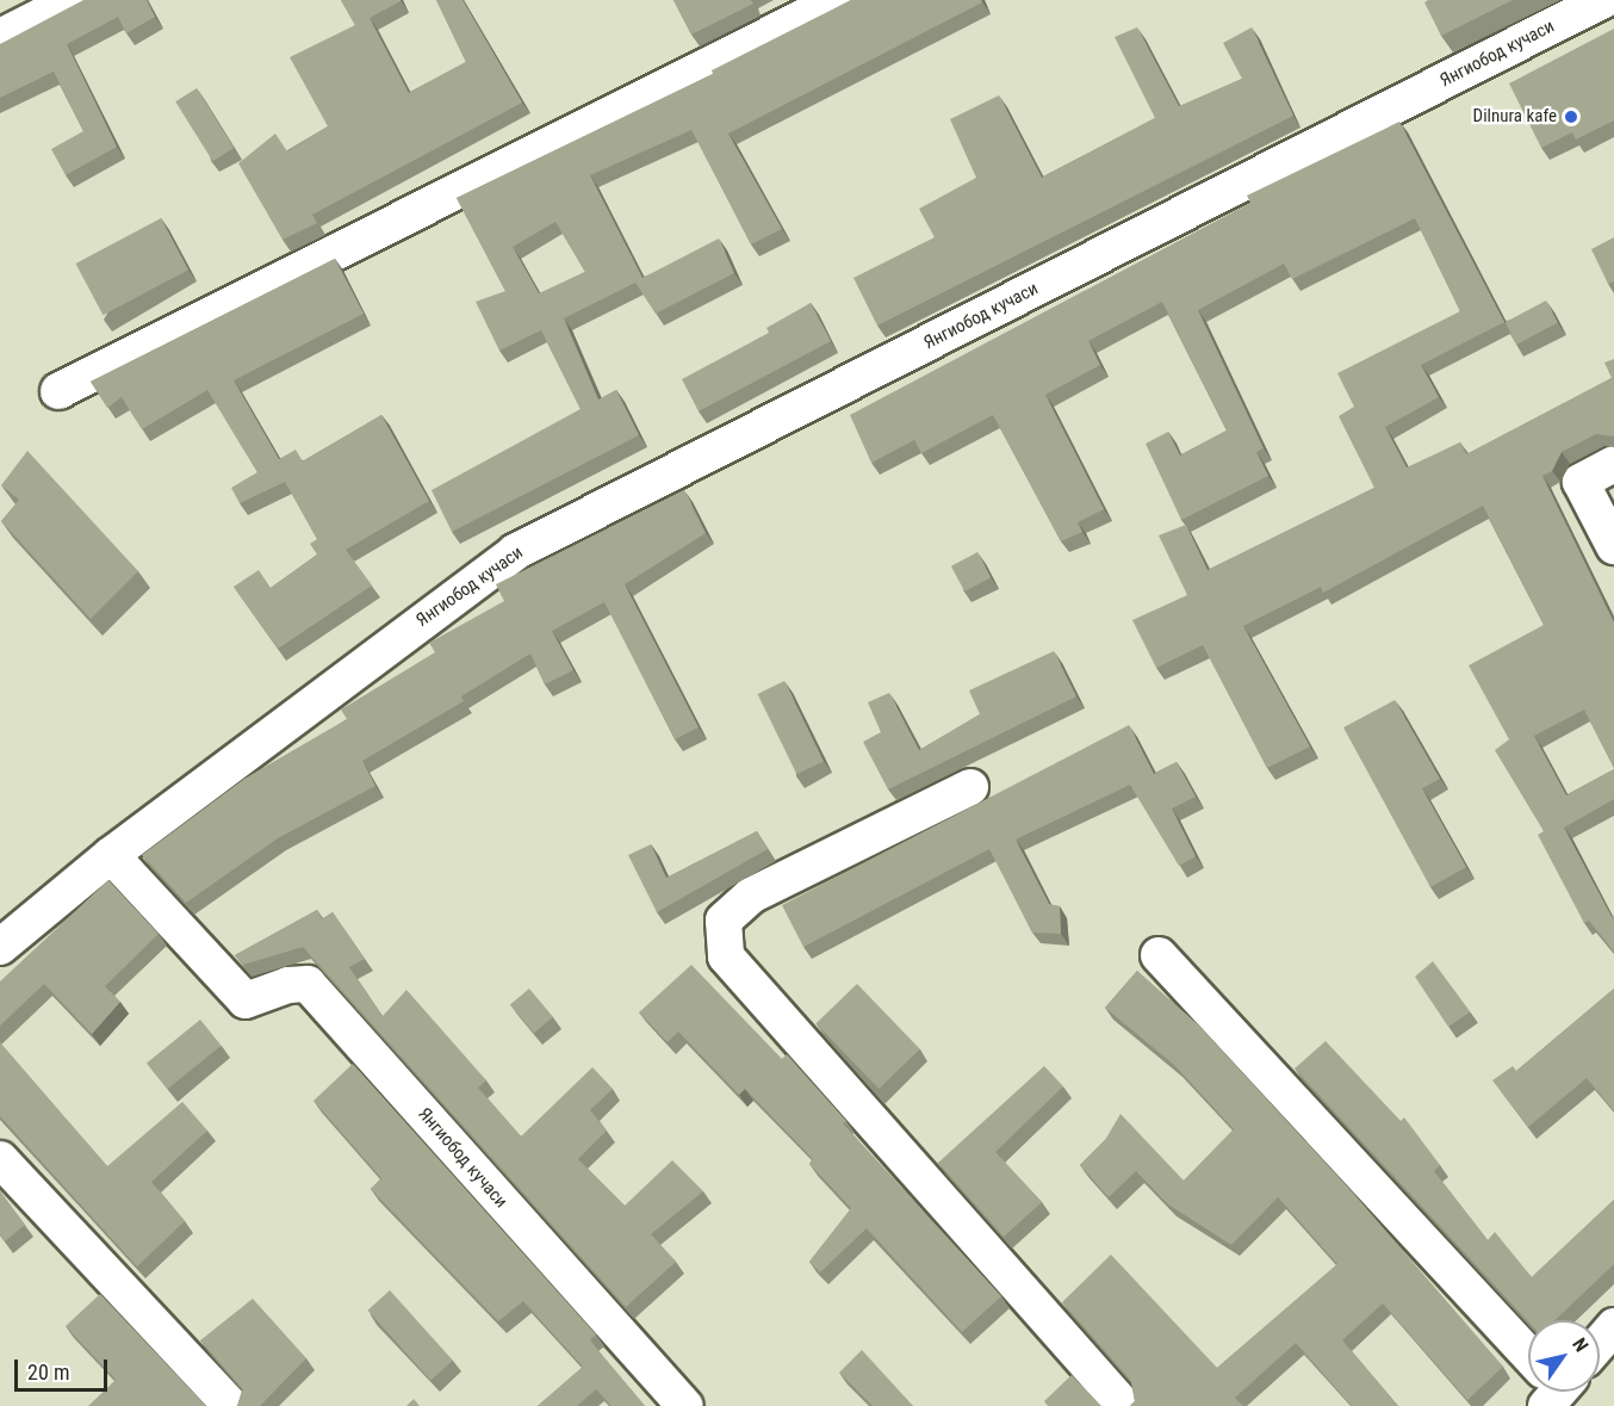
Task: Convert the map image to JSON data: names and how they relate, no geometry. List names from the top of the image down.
{
  "streets": {
    "street": ["Янгиобод кучаси"]
  },
  "places": ["Dilnura kafe"],
  "scale_bar": "20 m",
  "north": "top right"
}
